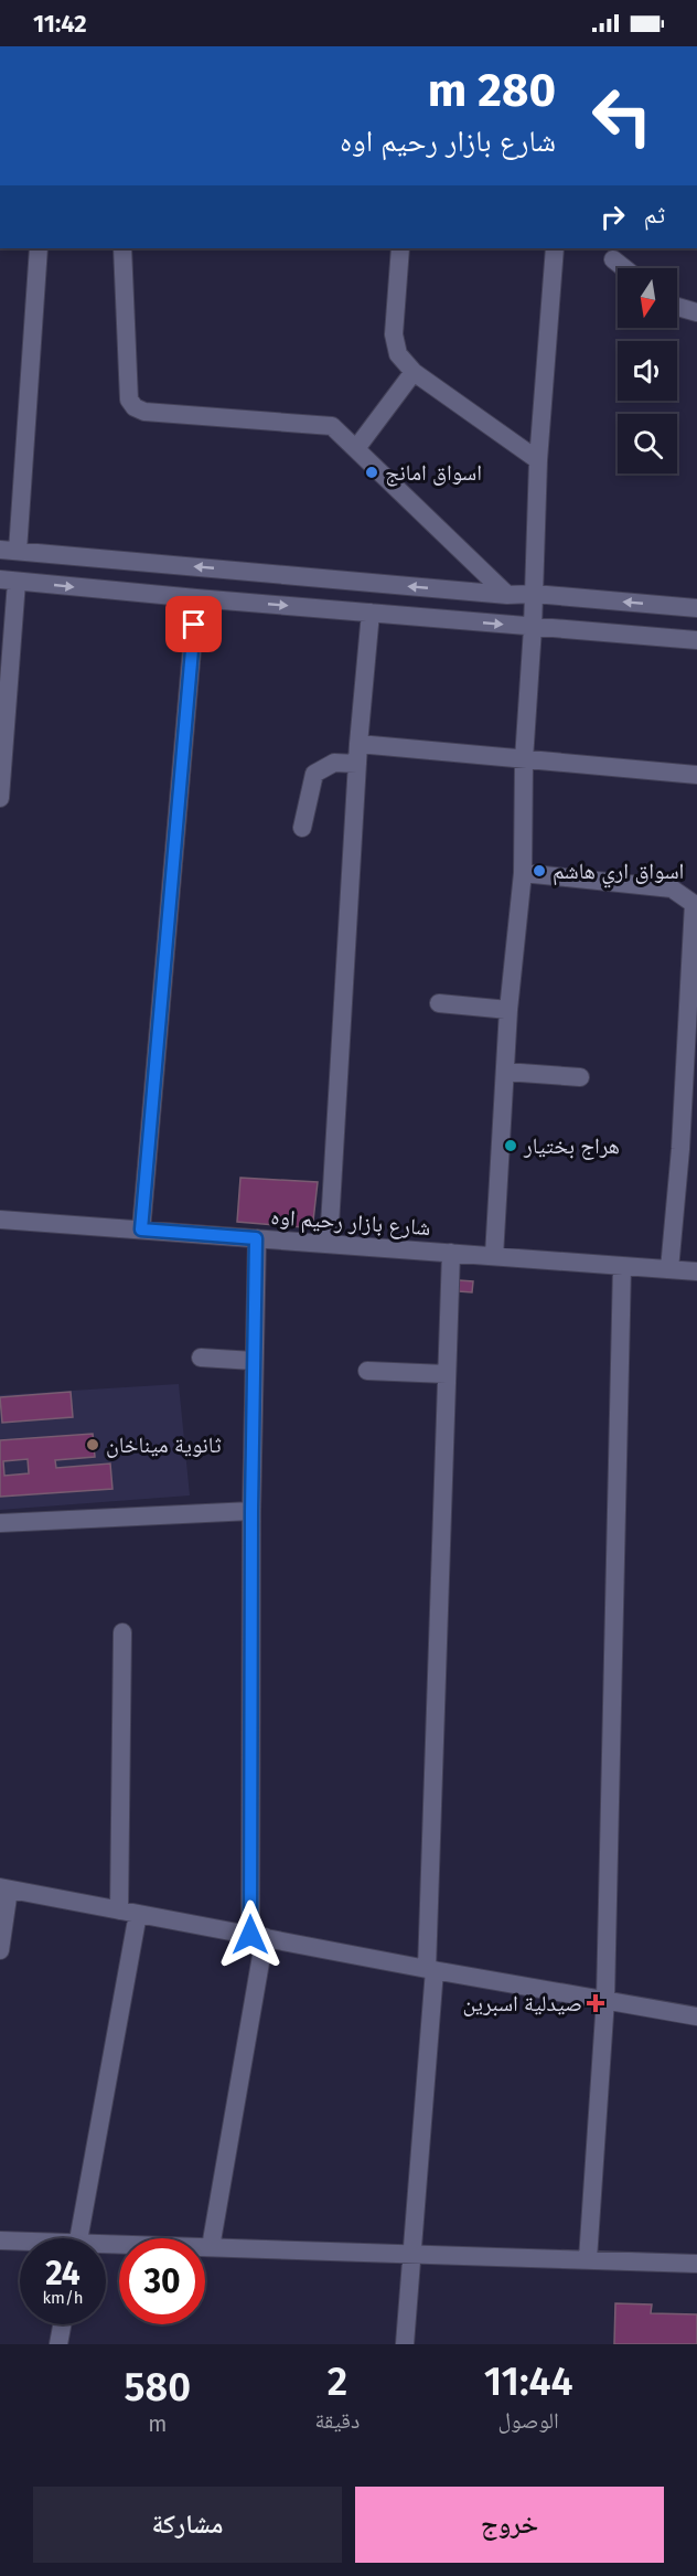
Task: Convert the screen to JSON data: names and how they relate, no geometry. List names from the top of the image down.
{
  "streets": {
    "street": ["شارع بازار رحيم اوه"]
  },
  "places": {
    "other": [
      "اسواق امانج",
      "اسواق اري هاشم",
      "هراج بختيار",
      "ثانوية ميناخان"
    ],
    "health": ["صيدلية اسبرين"]
  },
  "north": "bottom",
  "page": {
    "status": "11:42",
    "turn": ["280 m", "شارع بازار رحيم اوه"],
    "then": "ثم",
    "speed": "24 km/h",
    "limit": "30",
    "eta": [
      "11:44",
      "الوصول",
      "2",
      "دقيقة",
      "580",
      "m"
    ],
    "buttons": ["خروج", "مشاركة"]
  }
}
